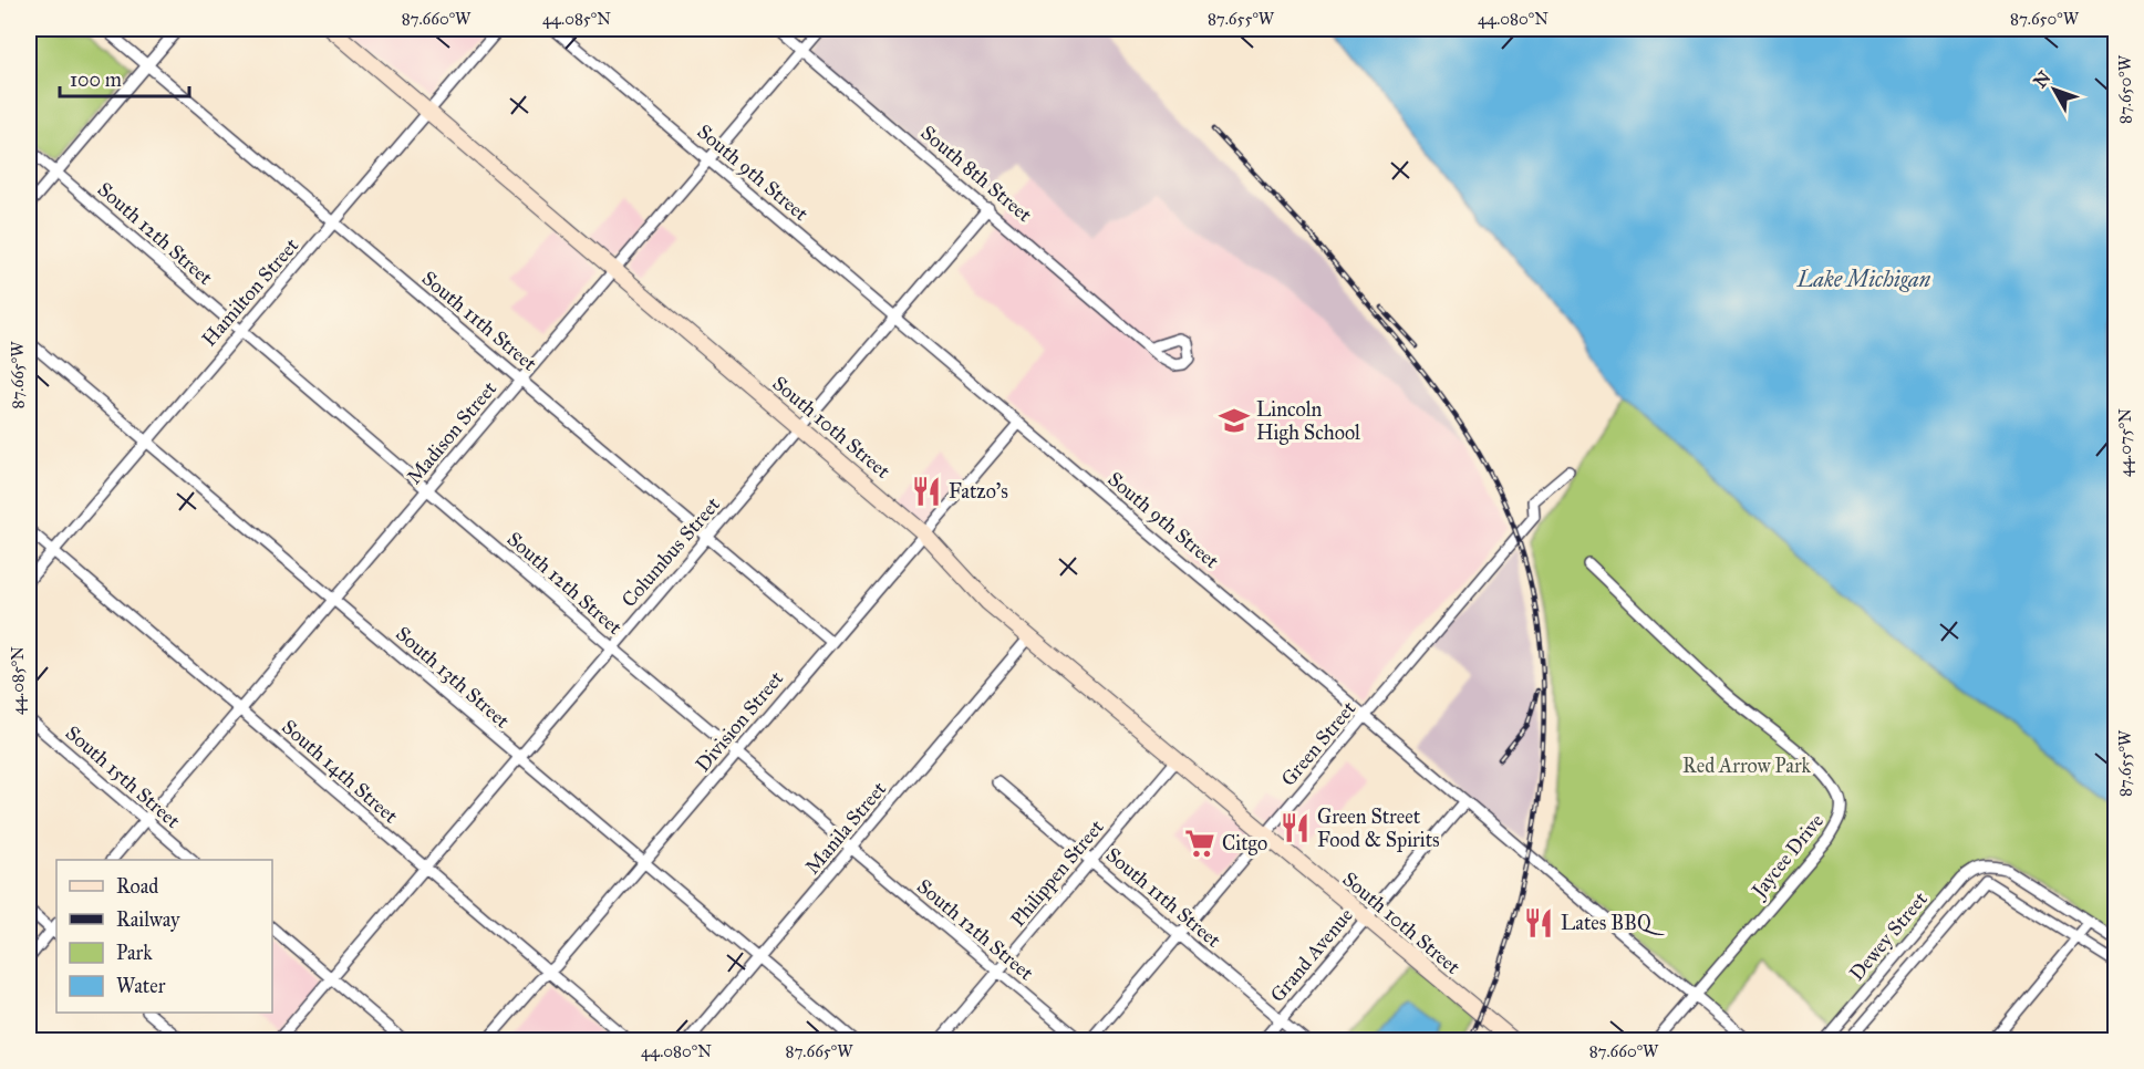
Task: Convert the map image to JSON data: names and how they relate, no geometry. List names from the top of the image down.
{
  "streets": {
    "street": [
      "South 9th Street",
      "South 8th Street",
      "South 12th Street",
      "Hamilton Street",
      "South 11th Street",
      "South 10th Street",
      "Madison Street",
      "Columbus Street",
      "South 13th Street",
      "Division Street",
      "Green Street",
      "South 14th Street",
      "South 15th Street",
      "Manila Street",
      "Jaycee Drive",
      "Philippen Street",
      "Dewey Street",
      "Grand Avenue"
    ]
  },
  "crossings": [
    ["South 9th Street", "Madison Street"],
    ["South 9th Street", "Columbus Street"],
    ["South 9th Street", "Division Street"],
    ["South 9th Street", "Green Street"],
    ["South 9th Street", "Jaycee Drive"],
    ["South 9th Street", "Grand Avenue"],
    ["South 8th Street", "Madison Street"],
    ["South 8th Street", "Columbus Street"],
    ["South 12th Street", "Hamilton Street"],
    ["South 12th Street", "Madison Street"],
    ["South 12th Street", "Columbus Street"],
    ["South 12th Street", "Division Street"],
    ["South 12th Street", "Manila Street"],
    ["South 12th Street", "Philippen Street"],
    ["Hamilton Street", "South 11th Street"],
    ["Hamilton Street", "South 10th Street"],
    ["Hamilton Street", "South 13th Street"],
    ["Hamilton Street", "South 14th Street"],
    ["South 11th Street", "Madison Street"],
    ["South 11th Street", "Columbus Street"],
    ["South 11th Street", "Division Street"],
    ["South 11th Street", "Green Street"],
    ["South 11th Street", "Philippen Street"],
    ["South 11th Street", "Grand Avenue"],
    ["South 10th Street", "Madison Street"],
    ["South 10th Street", "Columbus Street"],
    ["South 10th Street", "Division Street"],
    ["South 10th Street", "Green Street"],
    ["South 10th Street", "Manila Street"],
    ["South 10th Street", "Philippen Street"],
    ["South 10th Street", "Grand Avenue"],
    ["Madison Street", "South 13th Street"],
    ["Madison Street", "South 14th Street"],
    ["Madison Street", "South 15th Street"],
    ["Columbus Street", "South 13th Street"],
    ["Columbus Street", "South 14th Street"],
    ["South 13th Street", "Division Street"],
    ["South 13th Street", "Manila Street"],
    ["Division Street", "South 14th Street"]
  ],
  "water": ["Lake Michigan"],
  "parks": ["Red Arrow Park"],
  "places": {
    "school or university": ["Lincoln High School"],
    "restaurant": ["Fatzo's", "Green Street Food & Spirits", "Lates BBQ"],
    "supermarket": ["Citgo"]
  },
  "legend": [
    "Road",
    "Railway",
    "Park",
    "Water"
  ],
  "scale_bar": "100 m",
  "north": "top left",
  "coordinates": [
    "87.660°W",
    "44.085°N",
    "87.655°W",
    "44.080°N",
    "87.650°W",
    "87.665°W",
    "44.075°N"
  ]
}
